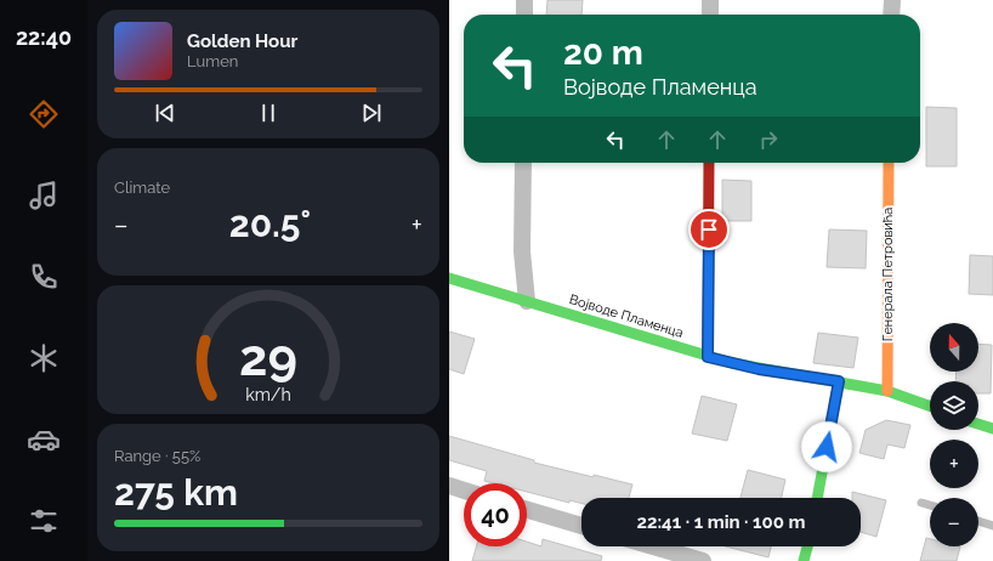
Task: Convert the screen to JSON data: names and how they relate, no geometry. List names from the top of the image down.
{
  "streets": {
    "street": ["Генерала Петровића", "Војводе Пламенца"]
  },
  "crossings": [
    ["Генерала Петровића", "Војводе Пламенца"]
  ],
  "north": "top",
  "page": {
    "tabs": "22:40",
    "turn": ["20 m", "Војводе Пламенца"],
    "song": ["Golden Hour", "Lumen"],
    "tile": [
      "Climate",
      ["Range · 55%", "275 km"]
    ],
    "heat": ["−", "20.5°", "+"],
    "map_buttons": ["+", "−"],
    "limit": "40",
    "trip": "22:41 · 1 min · 100 m",
    "gauge": ["29", "km/h"]
  }
}
